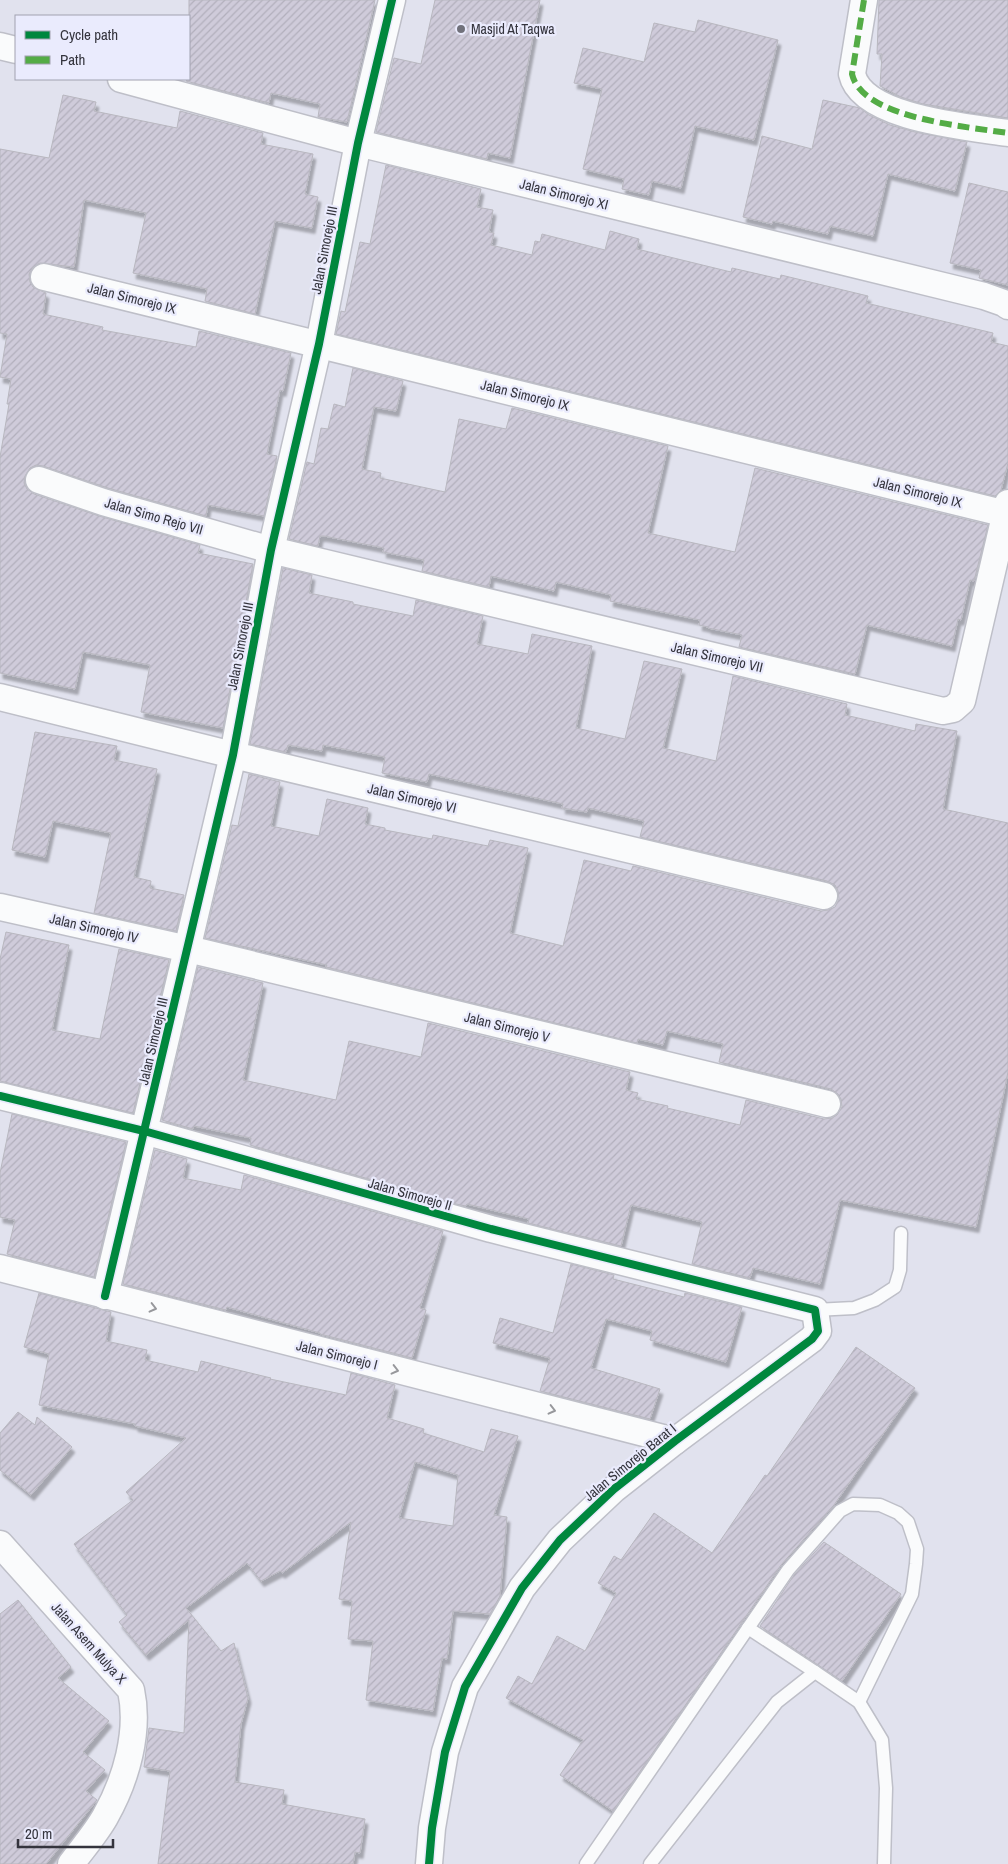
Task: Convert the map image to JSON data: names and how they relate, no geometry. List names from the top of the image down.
{
  "streets": {
    "street": [
      "Jalan Simorejo XI",
      "Jalan Simorejo III",
      "Jalan Simorejo IX",
      "Jalan Simo Rejo VII",
      "Jalan Simorejo VII",
      "Jalan Simorejo VI",
      "Jalan Simorejo IV",
      "Jalan Simorejo V",
      "Jalan Simorejo II",
      "Jalan Simorejo I",
      "Jalan Simorejo Barat I",
      "Jalan Asem Mulya X"
    ]
  },
  "crossings": [
    ["Jalan Simorejo XI", "Jalan Simorejo III"],
    ["Jalan Simorejo III", "Jalan Simorejo IX"],
    ["Jalan Simorejo III", "Jalan Simo Rejo VII"],
    ["Jalan Simorejo III", "Jalan Simorejo VII"],
    ["Jalan Simorejo III", "Jalan Simorejo VI"],
    ["Jalan Simorejo III", "Jalan Simorejo IV"],
    ["Jalan Simorejo III", "Jalan Simorejo V"],
    ["Jalan Simorejo III", "Jalan Simorejo II"],
    ["Jalan Simorejo III", "Jalan Simorejo I"],
    ["Jalan Simorejo IX", "Jalan Simorejo VII"],
    ["Jalan Simo Rejo VII", "Jalan Simorejo VII"],
    ["Jalan Simorejo IV", "Jalan Simorejo V"],
    ["Jalan Simorejo II", "Jalan Simorejo Barat I"],
    ["Jalan Simorejo I", "Jalan Simorejo Barat I"]
  ],
  "one_way": ["Jalan Simorejo I"],
  "places": ["Masjid At Taqwa"],
  "legend": ["Cycle path", "Path"],
  "scale_bar": "20 m"
}
